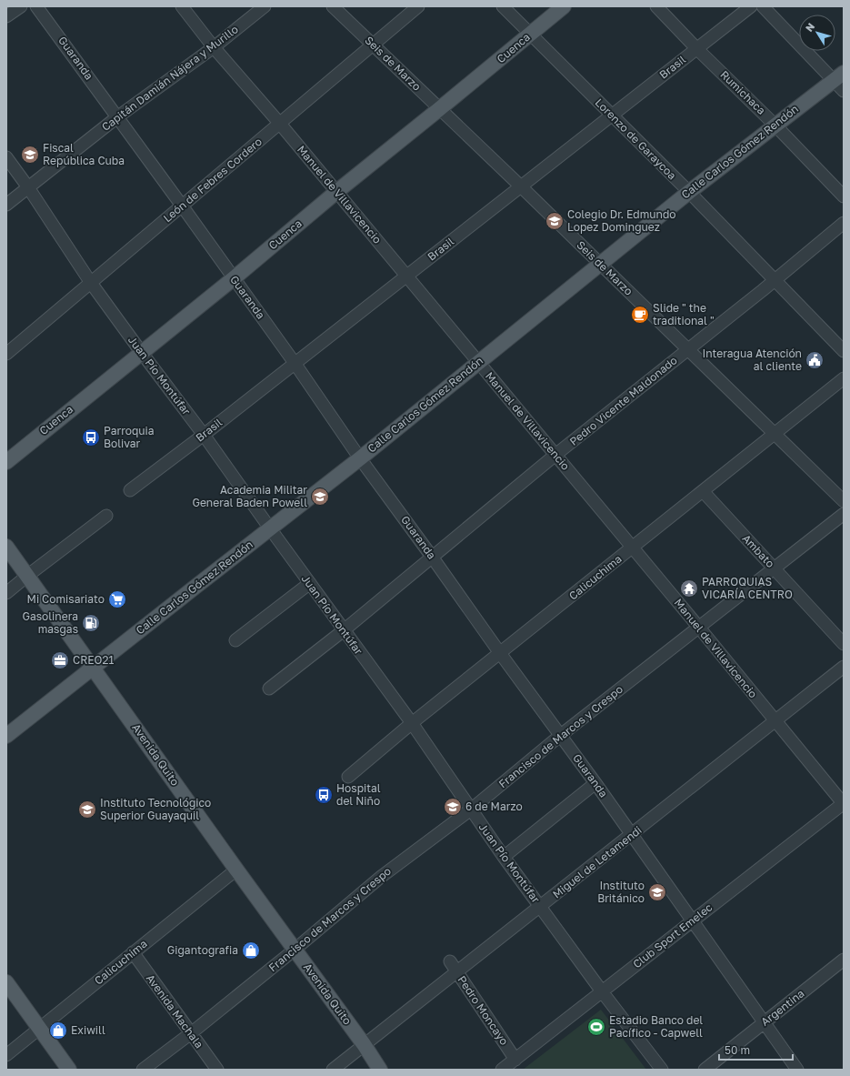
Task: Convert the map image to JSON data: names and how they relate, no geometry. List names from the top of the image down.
{
  "streets": {
    "main road": ["Cuenca", "Calle Carlos Gómez Rendón", "Avenida Quito"],
    "street": [
      "Guaranda",
      "Seis de Marzo",
      "Brasil",
      "Capitán Damián Nájera y Murillo",
      "Rumichaca",
      "Lorenzo de Garaycoa",
      "León de Febres Cordero",
      "Manuel de Villavicencio",
      "Juan Pío Montúfar",
      "Pedro Vicente Maldonado",
      "Ambato",
      "Calicuchima",
      "Francisco de Marcos y Crespo",
      "Miguel de Letamendi",
      "Club Sport Emelec",
      "Argentina",
      "Pedro Moncayo",
      "Avenida Machala"
    ]
  },
  "crossings": [
    ["Cuenca", "Guaranda"],
    ["Cuenca", "Seis de Marzo"],
    ["Cuenca", "Lorenzo de Garaycoa"],
    ["Cuenca", "Manuel de Villavicencio"],
    ["Cuenca", "Juan Pío Montúfar"],
    ["Guaranda", "Brasil"],
    ["Guaranda", "Capitán Damián Nájera y Murillo"],
    ["Guaranda", "Calle Carlos Gómez Rendón"],
    ["Guaranda", "León de Febres Cordero"],
    ["Guaranda", "Pedro Vicente Maldonado"],
    ["Guaranda", "Calicuchima"],
    ["Guaranda", "Francisco de Marcos y Crespo"],
    ["Guaranda", "Miguel de Letamendi"],
    ["Guaranda", "Club Sport Emelec"],
    ["Guaranda", "Argentina"],
    ["Seis de Marzo", "Brasil"],
    ["Seis de Marzo", "Calle Carlos Gómez Rendón"],
    ["Seis de Marzo", "León de Febres Cordero"],
    ["Seis de Marzo", "Pedro Vicente Maldonado"],
    ["Seis de Marzo", "Calicuchima"],
    ["Brasil", "Rumichaca"],
    ["Brasil", "Lorenzo de Garaycoa"],
    ["Brasil", "Manuel de Villavicencio"],
    ["Brasil", "Juan Pío Montúfar"],
    ["Capitán Damián Nájera y Murillo", "Manuel de Villavicencio"],
    ["Capitán Damián Nájera y Murillo", "Juan Pío Montúfar"],
    ["Rumichaca", "Calle Carlos Gómez Rendón"],
    ["Lorenzo de Garaycoa", "Calle Carlos Gómez Rendón"],
    ["Lorenzo de Garaycoa", "Pedro Vicente Maldonado"],
    ["Calle Carlos Gómez Rendón", "Manuel de Villavicencio"],
    ["Calle Carlos Gómez Rendón", "Juan Pío Montúfar"],
    ["Calle Carlos Gómez Rendón", "Avenida Quito"],
    ["León de Febres Cordero", "Manuel de Villavicencio"],
    ["León de Febres Cordero", "Juan Pío Montúfar"],
    ["Manuel de Villavicencio", "Pedro Vicente Maldonado"],
    ["Manuel de Villavicencio", "Calicuchima"],
    ["Manuel de Villavicencio", "Francisco de Marcos y Crespo"],
    ["Manuel de Villavicencio", "Miguel de Letamendi"],
    ["Manuel de Villavicencio", "Club Sport Emelec"],
    ["Juan Pío Montúfar", "Pedro Vicente Maldonado"],
    ["Juan Pío Montúfar", "Calicuchima"],
    ["Juan Pío Montúfar", "Francisco de Marcos y Crespo"],
    ["Juan Pío Montúfar", "Miguel de Letamendi"],
    ["Juan Pío Montúfar", "Club Sport Emelec"],
    ["Ambato", "Calicuchima"],
    ["Ambato", "Francisco de Marcos y Crespo"],
    ["Calicuchima", "Avenida Quito"],
    ["Calicuchima", "Avenida Machala"],
    ["Francisco de Marcos y Crespo", "Avenida Quito"],
    ["Francisco de Marcos y Crespo", "Avenida Machala"],
    ["Avenida Quito", "Miguel de Letamendi"],
    ["Miguel de Letamendi", "Pedro Moncayo"],
    ["Club Sport Emelec", "Pedro Moncayo"]
  ],
  "places": {
    "school or university": [
      "Fiscal República Cuba",
      "Colegio Dr. Edmundo Lopez Dominguez",
      "Academia Militar General Baden Powell",
      "6 de Marzo",
      "Instituto Tecnológico Superior Guayaquil",
      "Instituto Británico"
    ],
    "cafe": ["Slide \" the traditional \""],
    "public building": ["Interagua Atención al cliente"],
    "bus stop": ["Parroquia Bolivar", "Hospital del Niño"],
    "temple": ["PARROQUIAS VICARÍA CENTRO"],
    "supermarket": ["Mi Comisariato"],
    "fuel station": ["Gasolinera masgas"],
    "office": ["CREO21"],
    "shop": ["Gigantografia", "Exiwill"],
    "sports": ["Estadio Banco del Pacífico - Capwell"]
  },
  "scale_bar": "50 m",
  "north": "top left"
}
